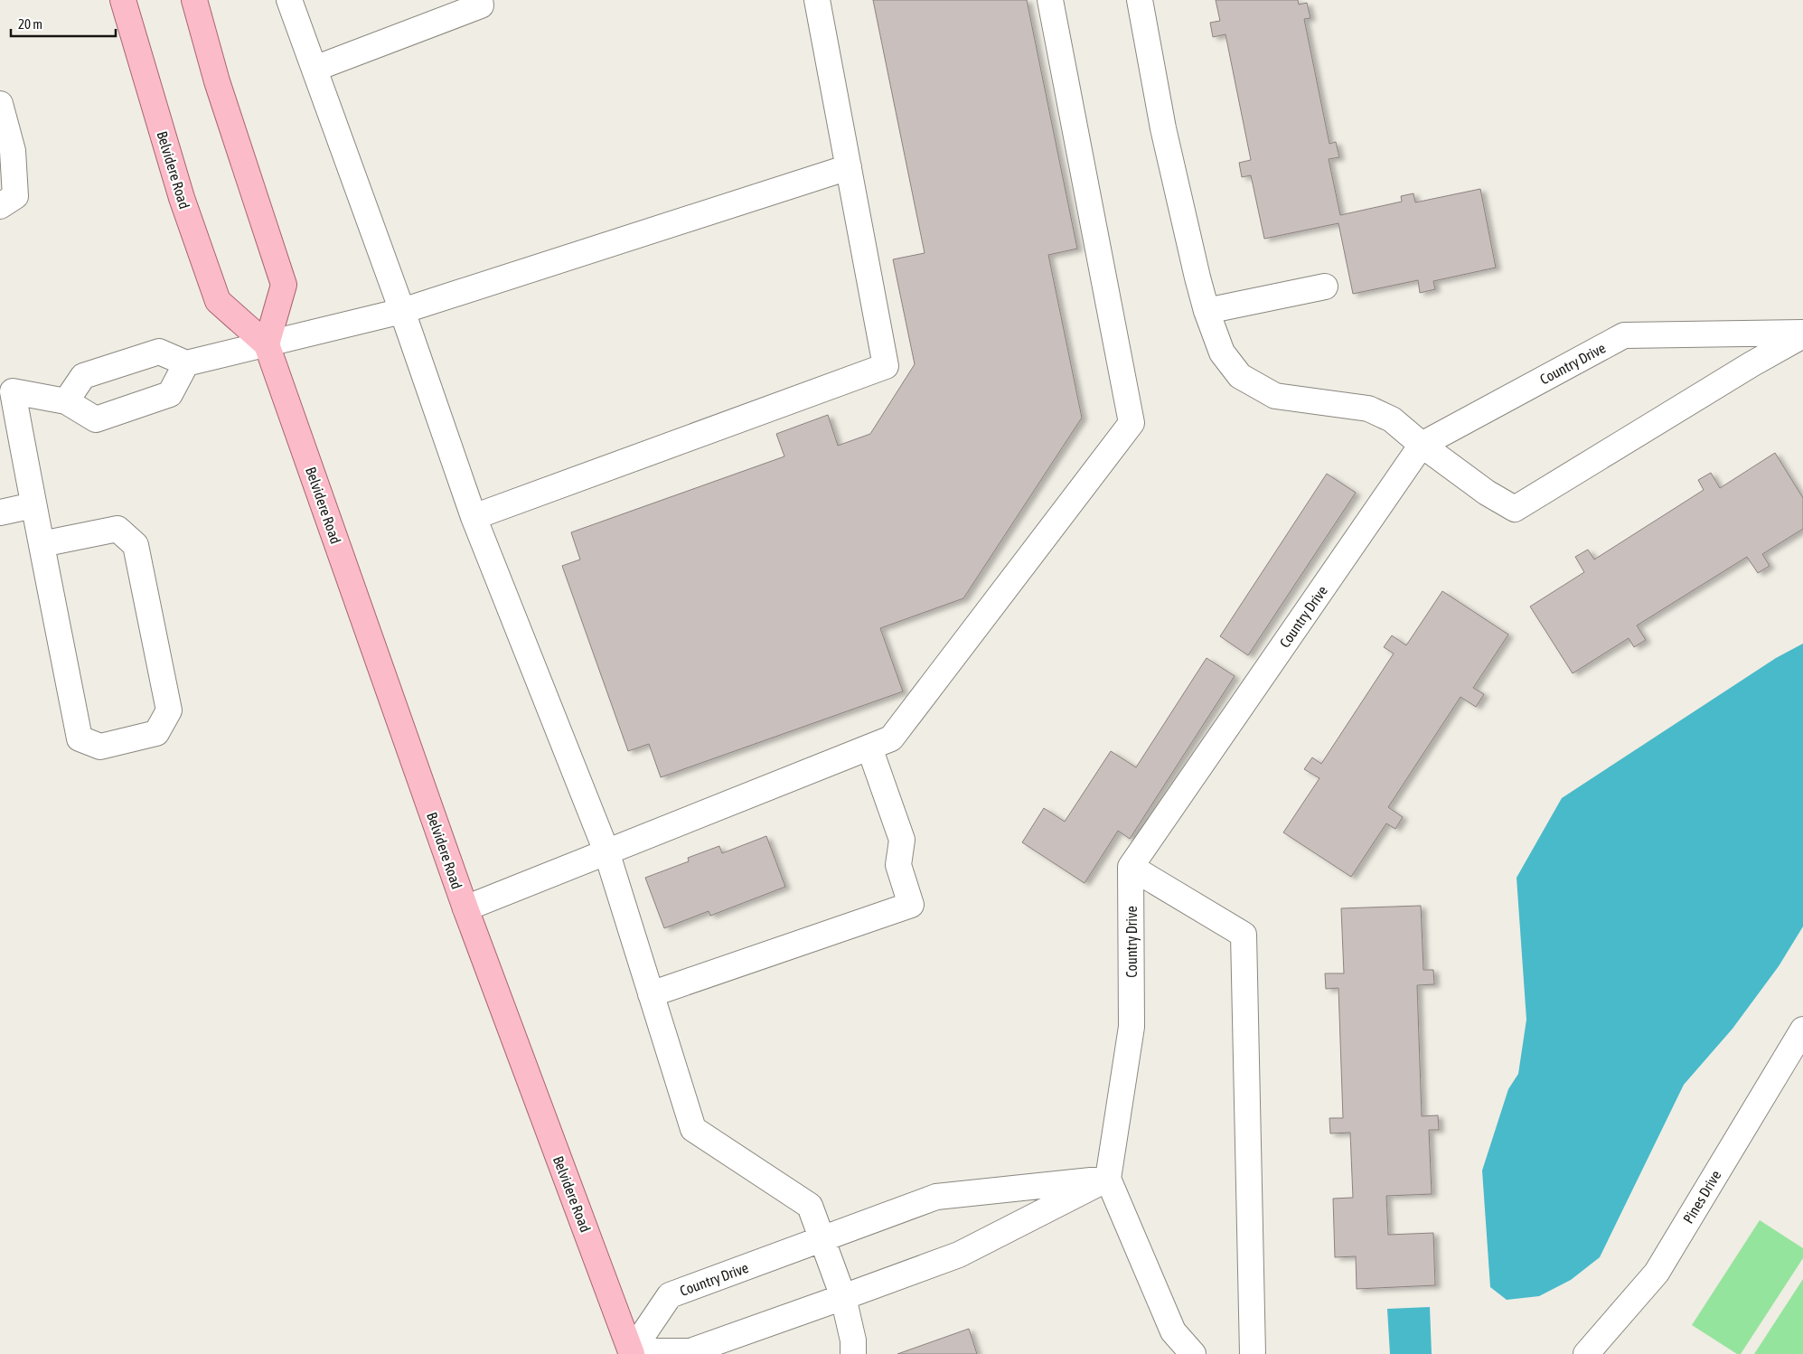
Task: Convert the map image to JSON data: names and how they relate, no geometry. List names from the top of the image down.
{
  "streets": {
    "main road": ["Belvidere Road"],
    "street": ["Country Drive", "Pines Drive"]
  },
  "crossings": [
    ["Belvidere Road", "Country Drive"]
  ],
  "scale_bar": "20 m"
}
